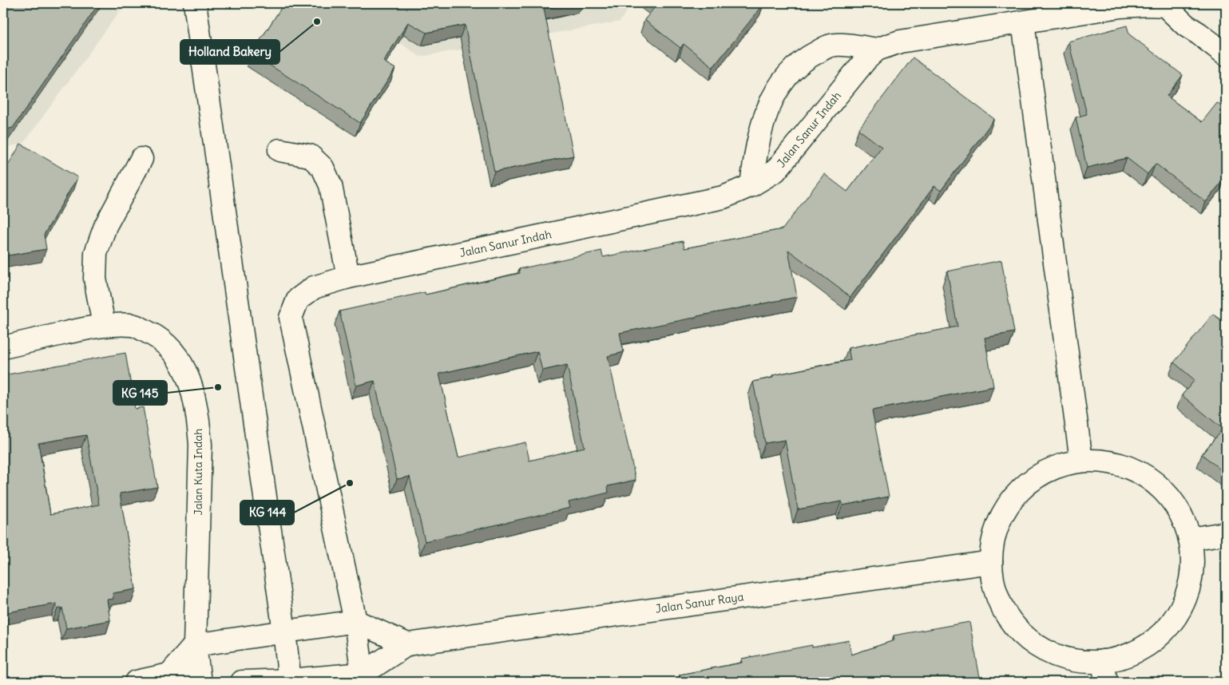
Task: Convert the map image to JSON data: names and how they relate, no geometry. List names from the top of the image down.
{
  "streets": {
    "street": ["Jalan Sanur Indah", "Jalan Kuta Indah", "Jalan Sanur Raya"]
  },
  "places": ["Holland Bakery", "KG 145", "KG 144"]
}
